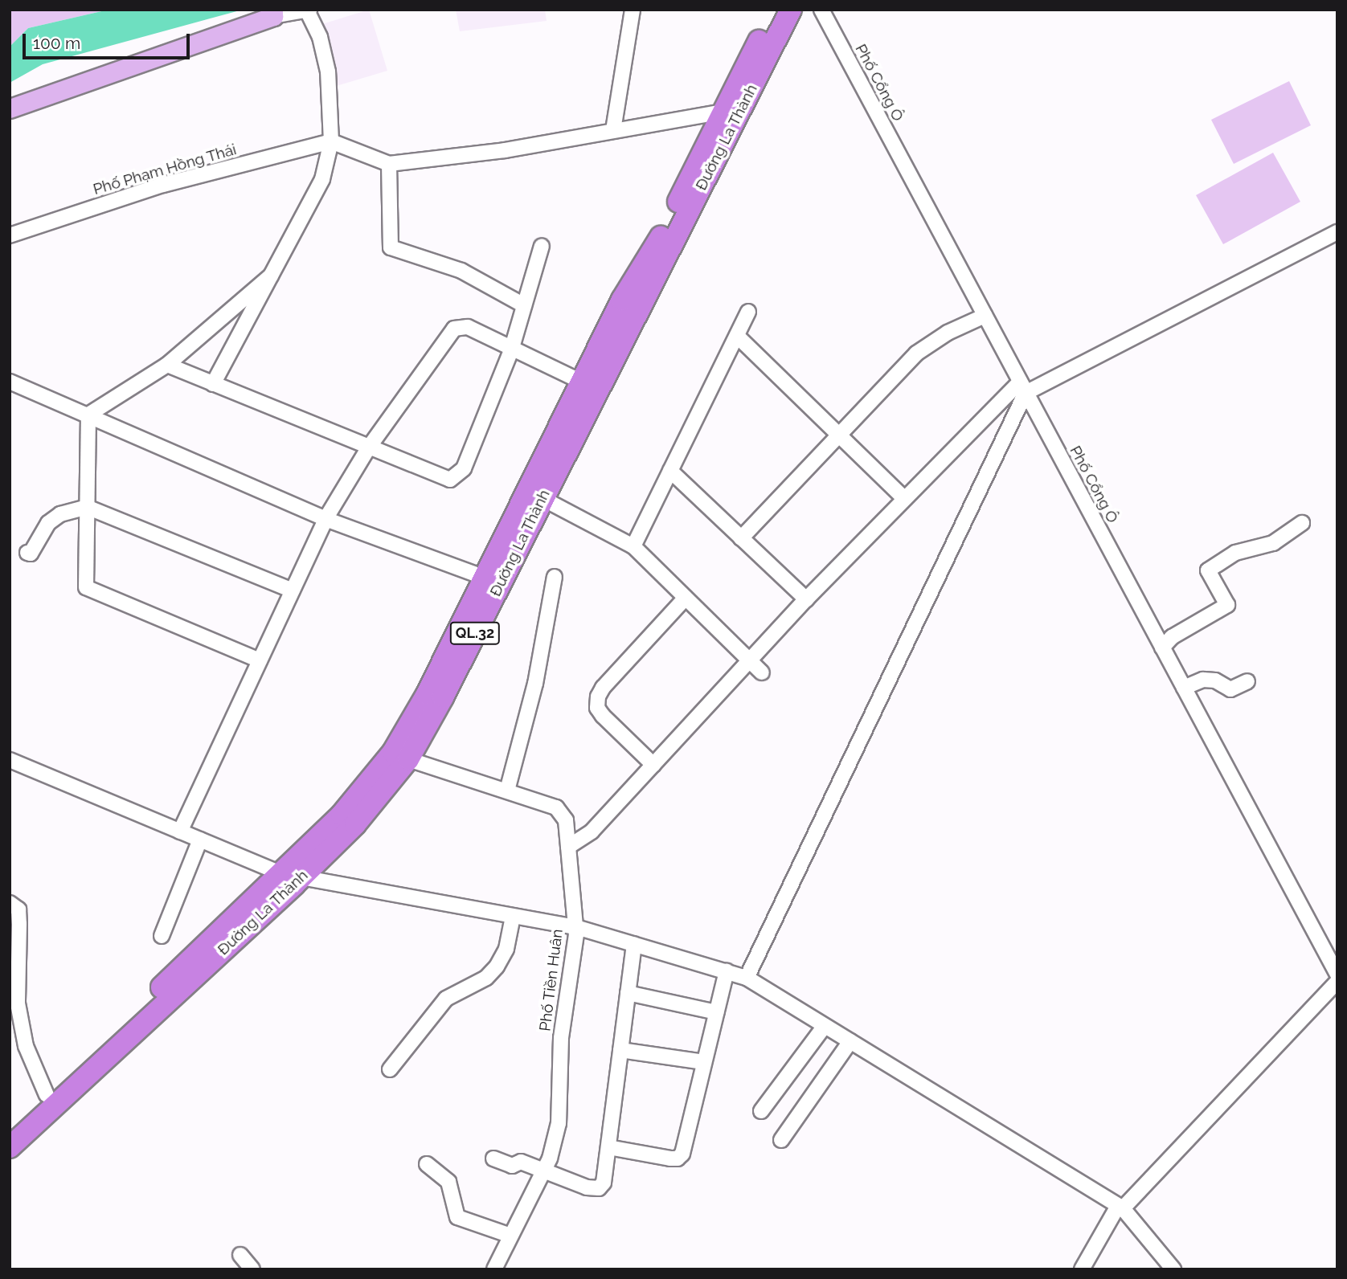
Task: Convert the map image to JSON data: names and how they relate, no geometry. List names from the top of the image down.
{
  "streets": {
    "highway": ["Đường La Thành", "QL.32"],
    "street": ["Phố Cổng Ô", "Phố Phạm Hồng Thái", "Phố Tiền Huân"]
  },
  "crossings": [
    ["Đường La Thành", "Phố Tiền Huân"]
  ],
  "scale_bar": "100 m"
}
